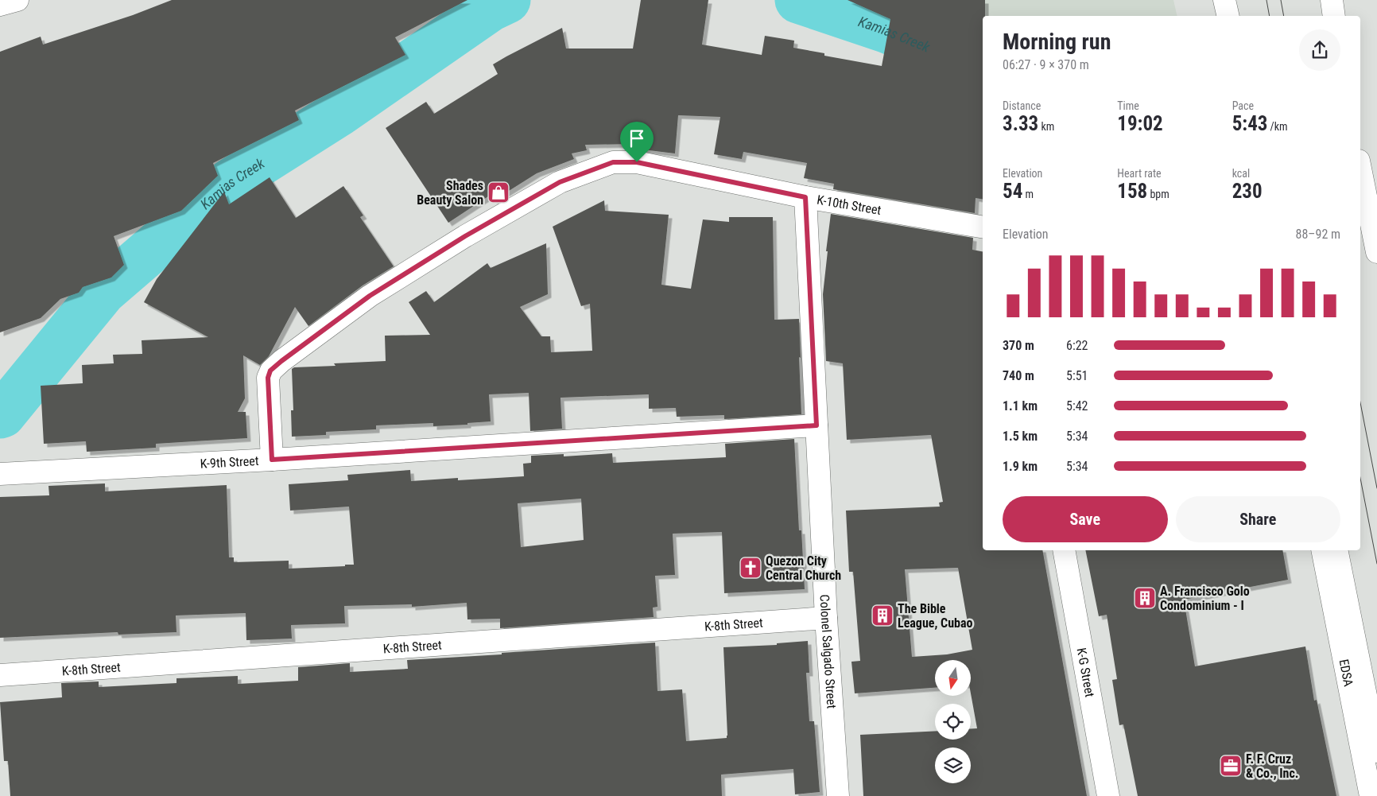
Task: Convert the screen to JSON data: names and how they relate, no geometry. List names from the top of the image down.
{
  "streets": {
    "main road": [
      "K-10th Street",
      "K-9th Street",
      "K-8th Street",
      "Colonel Salgado Street",
      "K-G Street",
      "EDSA"
    ]
  },
  "crossings": [
    ["K-10th Street", "K-9th Street"],
    ["K-10th Street", "Colonel Salgado Street"],
    ["K-9th Street", "Colonel Salgado Street"],
    ["K-8th Street", "Colonel Salgado Street"]
  ],
  "water": ["Kamias Creek"],
  "places": {
    "shop": ["Shades Beauty Salon"],
    "church": ["Quezon City Central Church"],
    "building": ["A. Francisco Golo Condominium - I", "The Bible League, Cubao"],
    "office": ["F. F. Cruz & Co., Inc."]
  },
  "north": "bottom",
  "page": {
    "heading": ["Morning run", "06:27 · 9 × 370 m"],
    "stats": [
      ["Distance", "3.33 km"],
      ["Time", "19:02"],
      ["Pace", "5:43 /km"],
      ["Elevation", "54 m"],
      ["Heart rate", "158 bpm"],
      ["kcal", "230"]
    ],
    "chart": ["Elevation", "88–92 m"],
    "list": [
      {
        "name": "370 m",
        "note": "6:22"
      },
      {
        "name": "740 m",
        "note": "5:51"
      },
      {
        "name": "1.1 km",
        "note": "5:42"
      },
      {
        "name": "1.5 km",
        "note": "5:34"
      },
      {
        "name": "1.9 km",
        "note": "5:34"
      }
    ],
    "buttons": ["Save", "Share"]
  }
}
